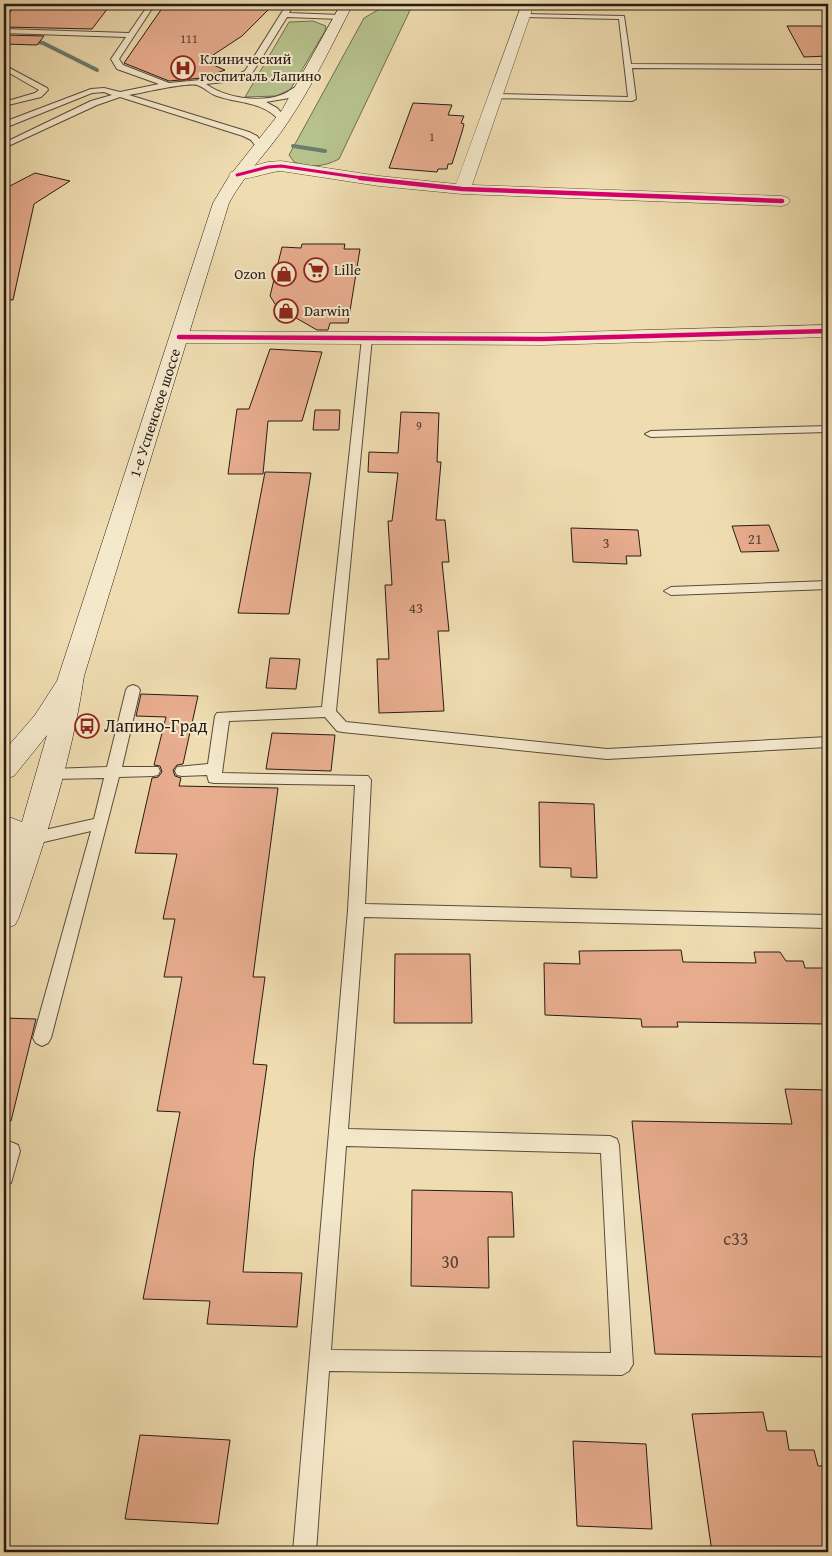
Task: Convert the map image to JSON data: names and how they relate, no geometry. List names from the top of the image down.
{
  "streets": {
    "street": ["1-е Успенское шоссе"]
  },
  "places": {
    "hospital": ["Клинический госпиталь Лапино"],
    "supermarket": ["Lille"],
    "shop": ["Ozon", "Darwin"],
    "bus stop": ["Лапино-Град"]
  },
  "house_numbers": [
    "111",
    "1",
    "9",
    "21",
    "3",
    "43",
    "с33",
    "30"
  ]
}
